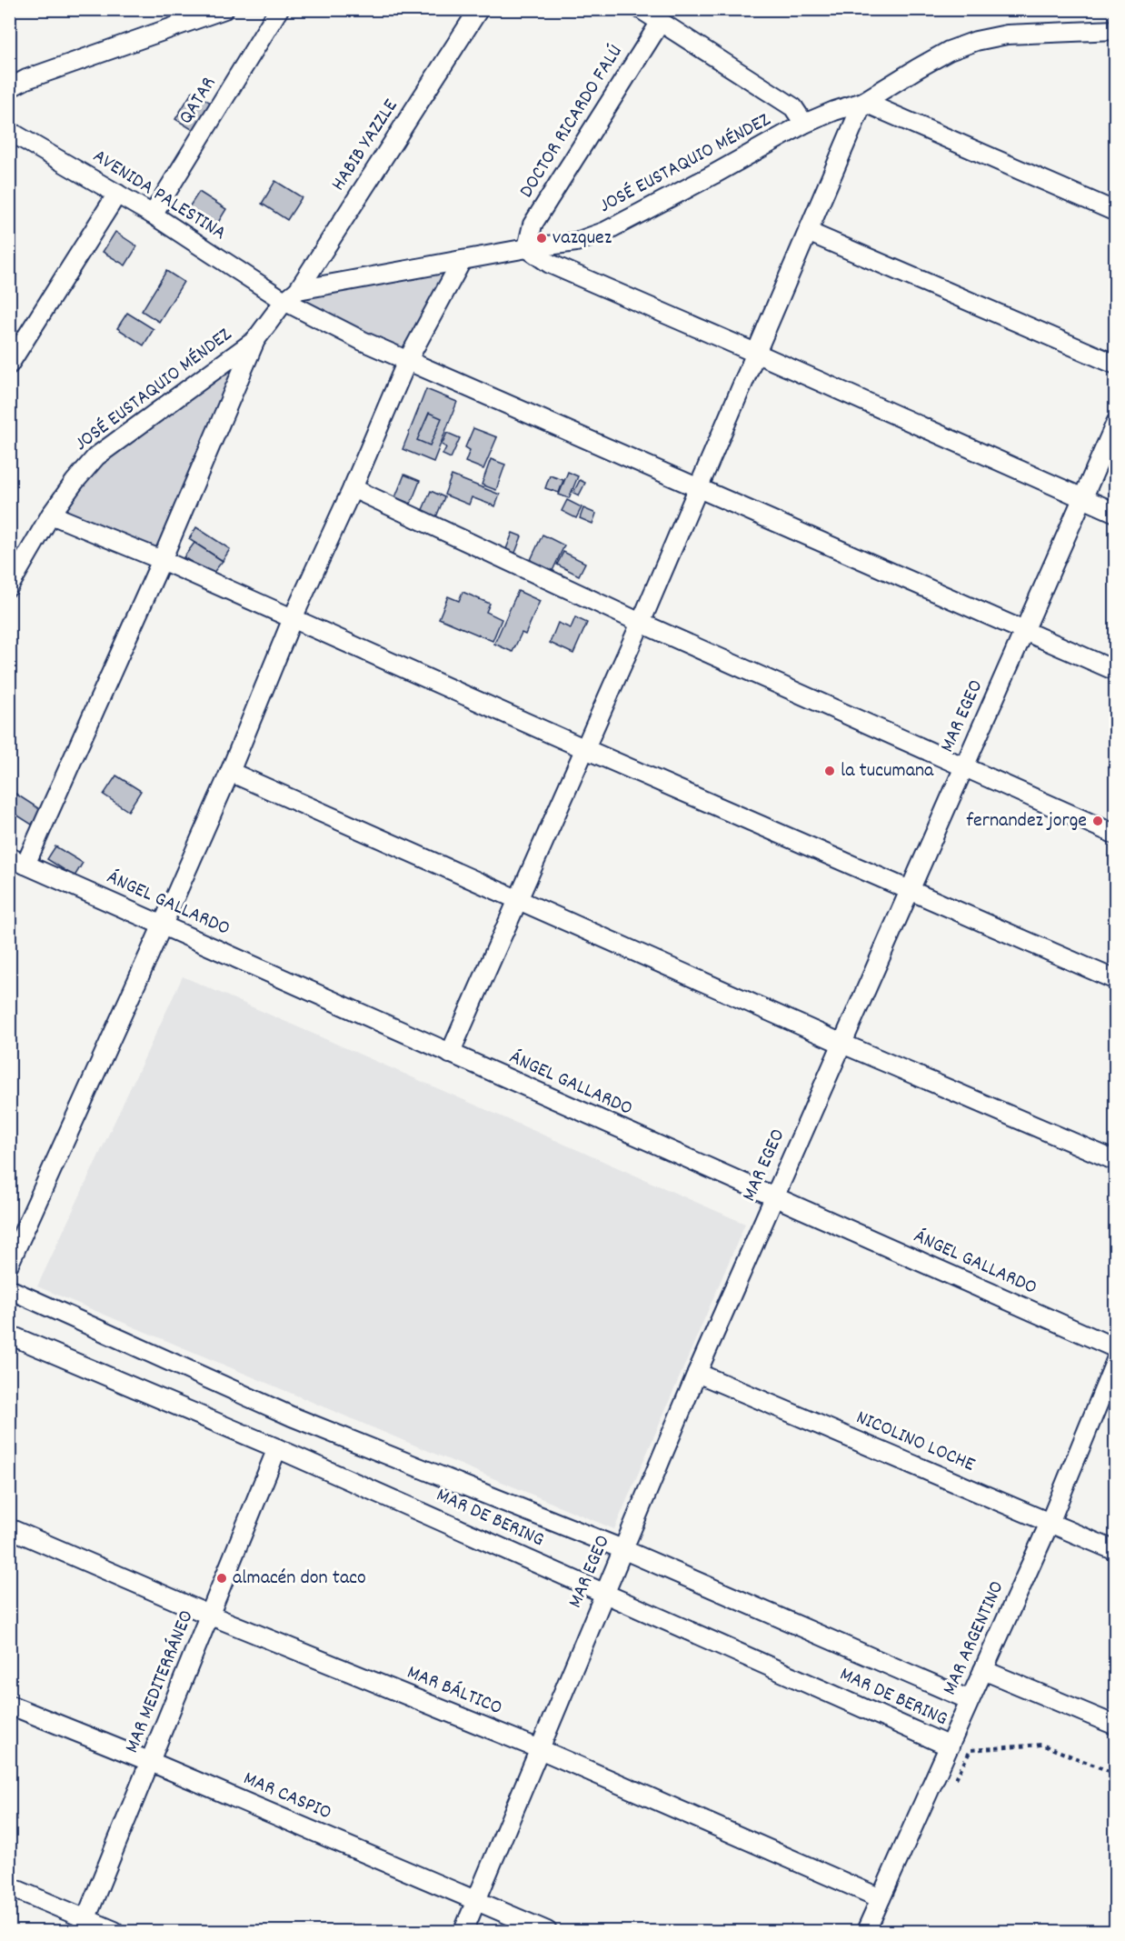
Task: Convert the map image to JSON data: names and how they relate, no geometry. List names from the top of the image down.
{
  "streets": {
    "street": [
      "QATAR",
      "DOCTOR RICARDO FALÚ",
      "HABIB YAZZLE",
      "JOSÉ EUSTAQUIO MÉNDEZ",
      "AVENIDA PALESTINA",
      "MAR EGEO",
      "ÁNGEL GALLARDO",
      "NICOLINO LOCHE",
      "MAR DE BERING",
      "MAR ARGENTINO",
      "MAR MEDITERRÁNEO",
      "MAR BÁLTICO",
      "MAR CASPIO"
    ]
  },
  "crossings": [
    ["QATAR", "AVENIDA PALESTINA"],
    ["DOCTOR RICARDO FALÚ", "JOSÉ EUSTAQUIO MÉNDEZ"],
    ["HABIB YAZZLE", "JOSÉ EUSTAQUIO MÉNDEZ"],
    ["HABIB YAZZLE", "AVENIDA PALESTINA"],
    ["JOSÉ EUSTAQUIO MÉNDEZ", "AVENIDA PALESTINA"],
    ["AVENIDA PALESTINA", "MAR EGEO"],
    ["MAR EGEO", "ÁNGEL GALLARDO"],
    ["MAR EGEO", "NICOLINO LOCHE"],
    ["MAR EGEO", "MAR DE BERING"],
    ["MAR EGEO", "MAR BÁLTICO"],
    ["MAR EGEO", "MAR CASPIO"],
    ["NICOLINO LOCHE", "MAR ARGENTINO"],
    ["MAR DE BERING", "MAR ARGENTINO"],
    ["MAR DE BERING", "MAR MEDITERRÁNEO"],
    ["MAR ARGENTINO", "MAR BÁLTICO"],
    ["MAR MEDITERRÁNEO", "MAR BÁLTICO"],
    ["MAR MEDITERRÁNEO", "MAR CASPIO"]
  ],
  "places": [
    "vazquez",
    "la tucumana",
    "fernandez jorge",
    "almacén don taco"
  ]
}
